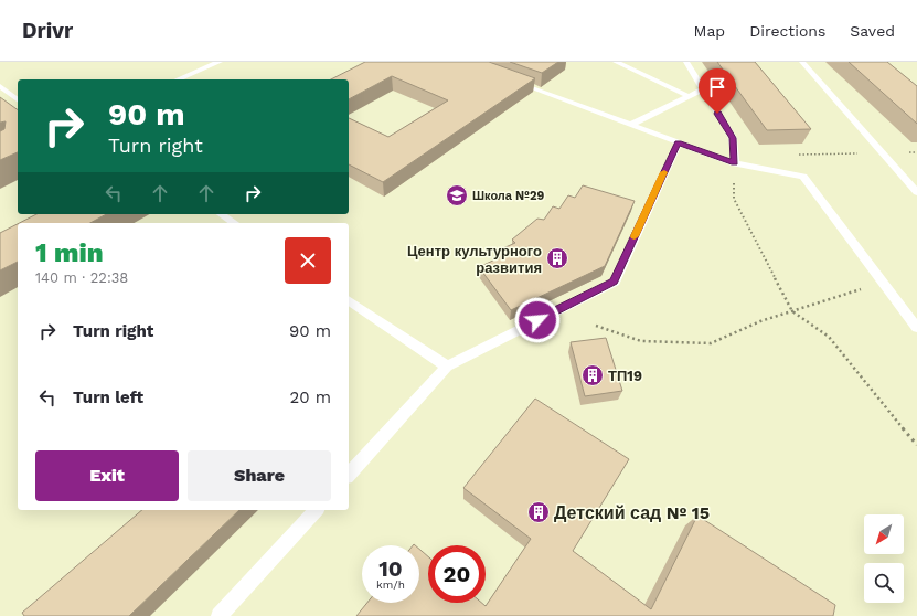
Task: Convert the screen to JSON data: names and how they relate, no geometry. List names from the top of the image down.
{
  "places": {
    "school or university": ["Школа №29"],
    "building": ["Центр культурного развития", "ТП19", "Детский сад № 15"]
  },
  "north": "bottom left",
  "page": {
    "header": "Drivr",
    "nav": ["Map", "Directions", "Saved"],
    "turn": ["90 m", "Turn right"],
    "heading": ["1 min", "140 m · 22:38"],
    "list": [
      {
        "name": "Turn right",
        "value": "90 m"
      },
      {
        "name": "Turn left",
        "value": "20 m"
      }
    ],
    "buttons": ["Exit", "Share"],
    "speed": "10 km/h",
    "limit": "20"
  }
}
